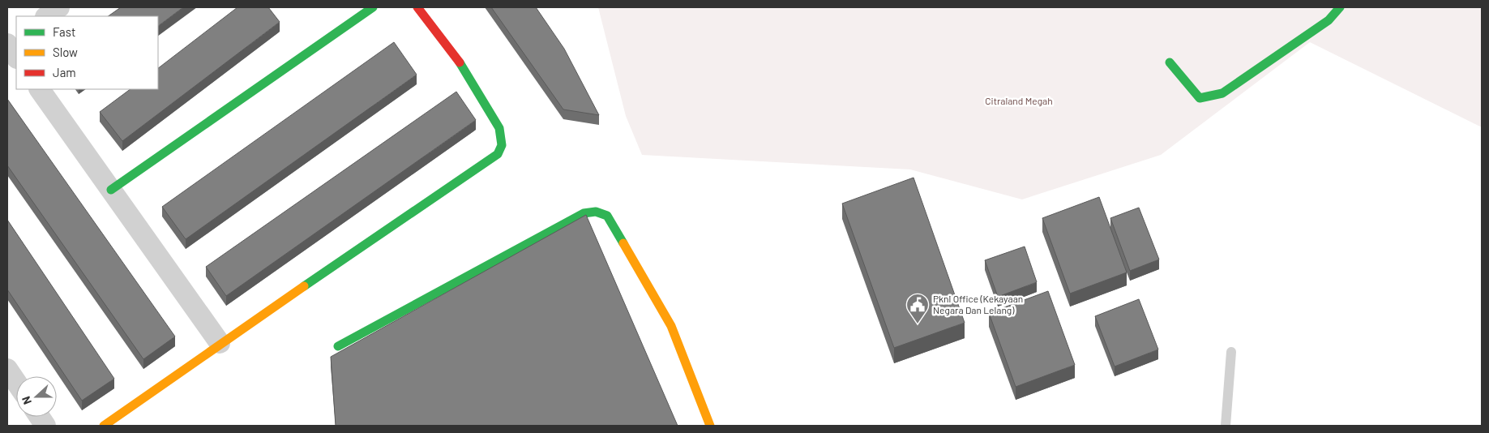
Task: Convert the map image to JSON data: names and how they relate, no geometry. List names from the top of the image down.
{
  "parks": ["Citraland Megah"],
  "places": {
    "public building": ["Pknl Office (Kekayaan Negara Dan Lelang)"]
  },
  "legend": ["Fast", "Slow", "Jam"],
  "north": "left"
}
